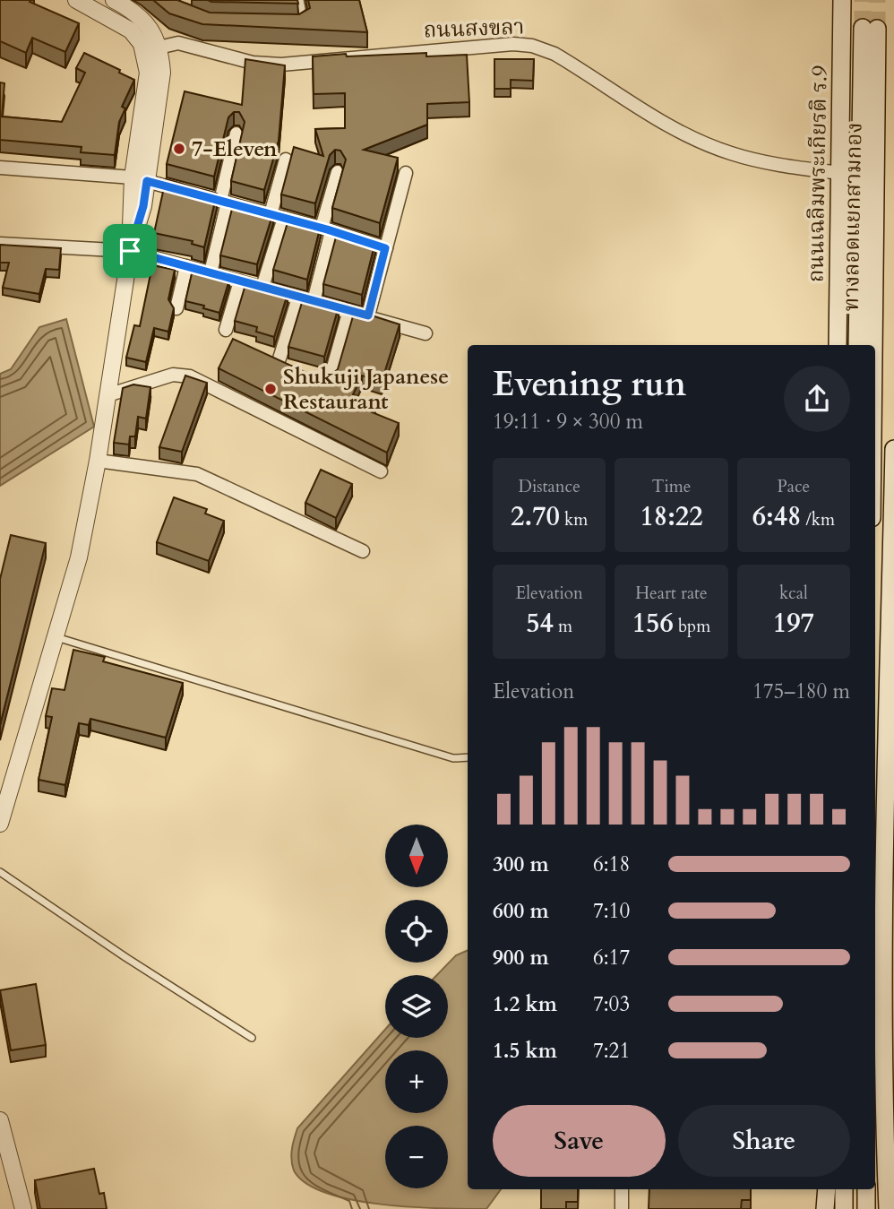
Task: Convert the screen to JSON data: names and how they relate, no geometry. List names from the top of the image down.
{
  "streets": {
    "main road": ["ถนนเฉลิมพระเกียรติ ร.9", "ทางลอดแยกสามกอง"],
    "street": ["ถนนสงขลา"]
  },
  "crossings": [
    ["ถนนสงขลา", "ถนนเฉลิมพระเกียรติ ร.9"]
  ],
  "places": ["7-Eleven", "Shukuji Japanese Restaurant"],
  "north": "bottom",
  "page": {
    "heading": ["Evening run", "19:11 · 9 × 300 m"],
    "stats": [
      ["Distance", "2.70 km"],
      ["Time", "18:22"],
      ["Pace", "6:48 /km"],
      ["Elevation", "54 m"],
      ["Heart rate", "156 bpm"],
      ["kcal", "197"]
    ],
    "chart": ["Elevation", "175–180 m"],
    "map_buttons": ["+", "−"],
    "list": [
      {
        "name": "300 m",
        "note": "6:18"
      },
      {
        "name": "600 m",
        "note": "7:10"
      },
      {
        "name": "900 m",
        "note": "6:17"
      },
      {
        "name": "1.2 km",
        "note": "7:03"
      },
      {
        "name": "1.5 km",
        "note": "7:21"
      }
    ],
    "buttons": ["Save", "Share"]
  }
}
